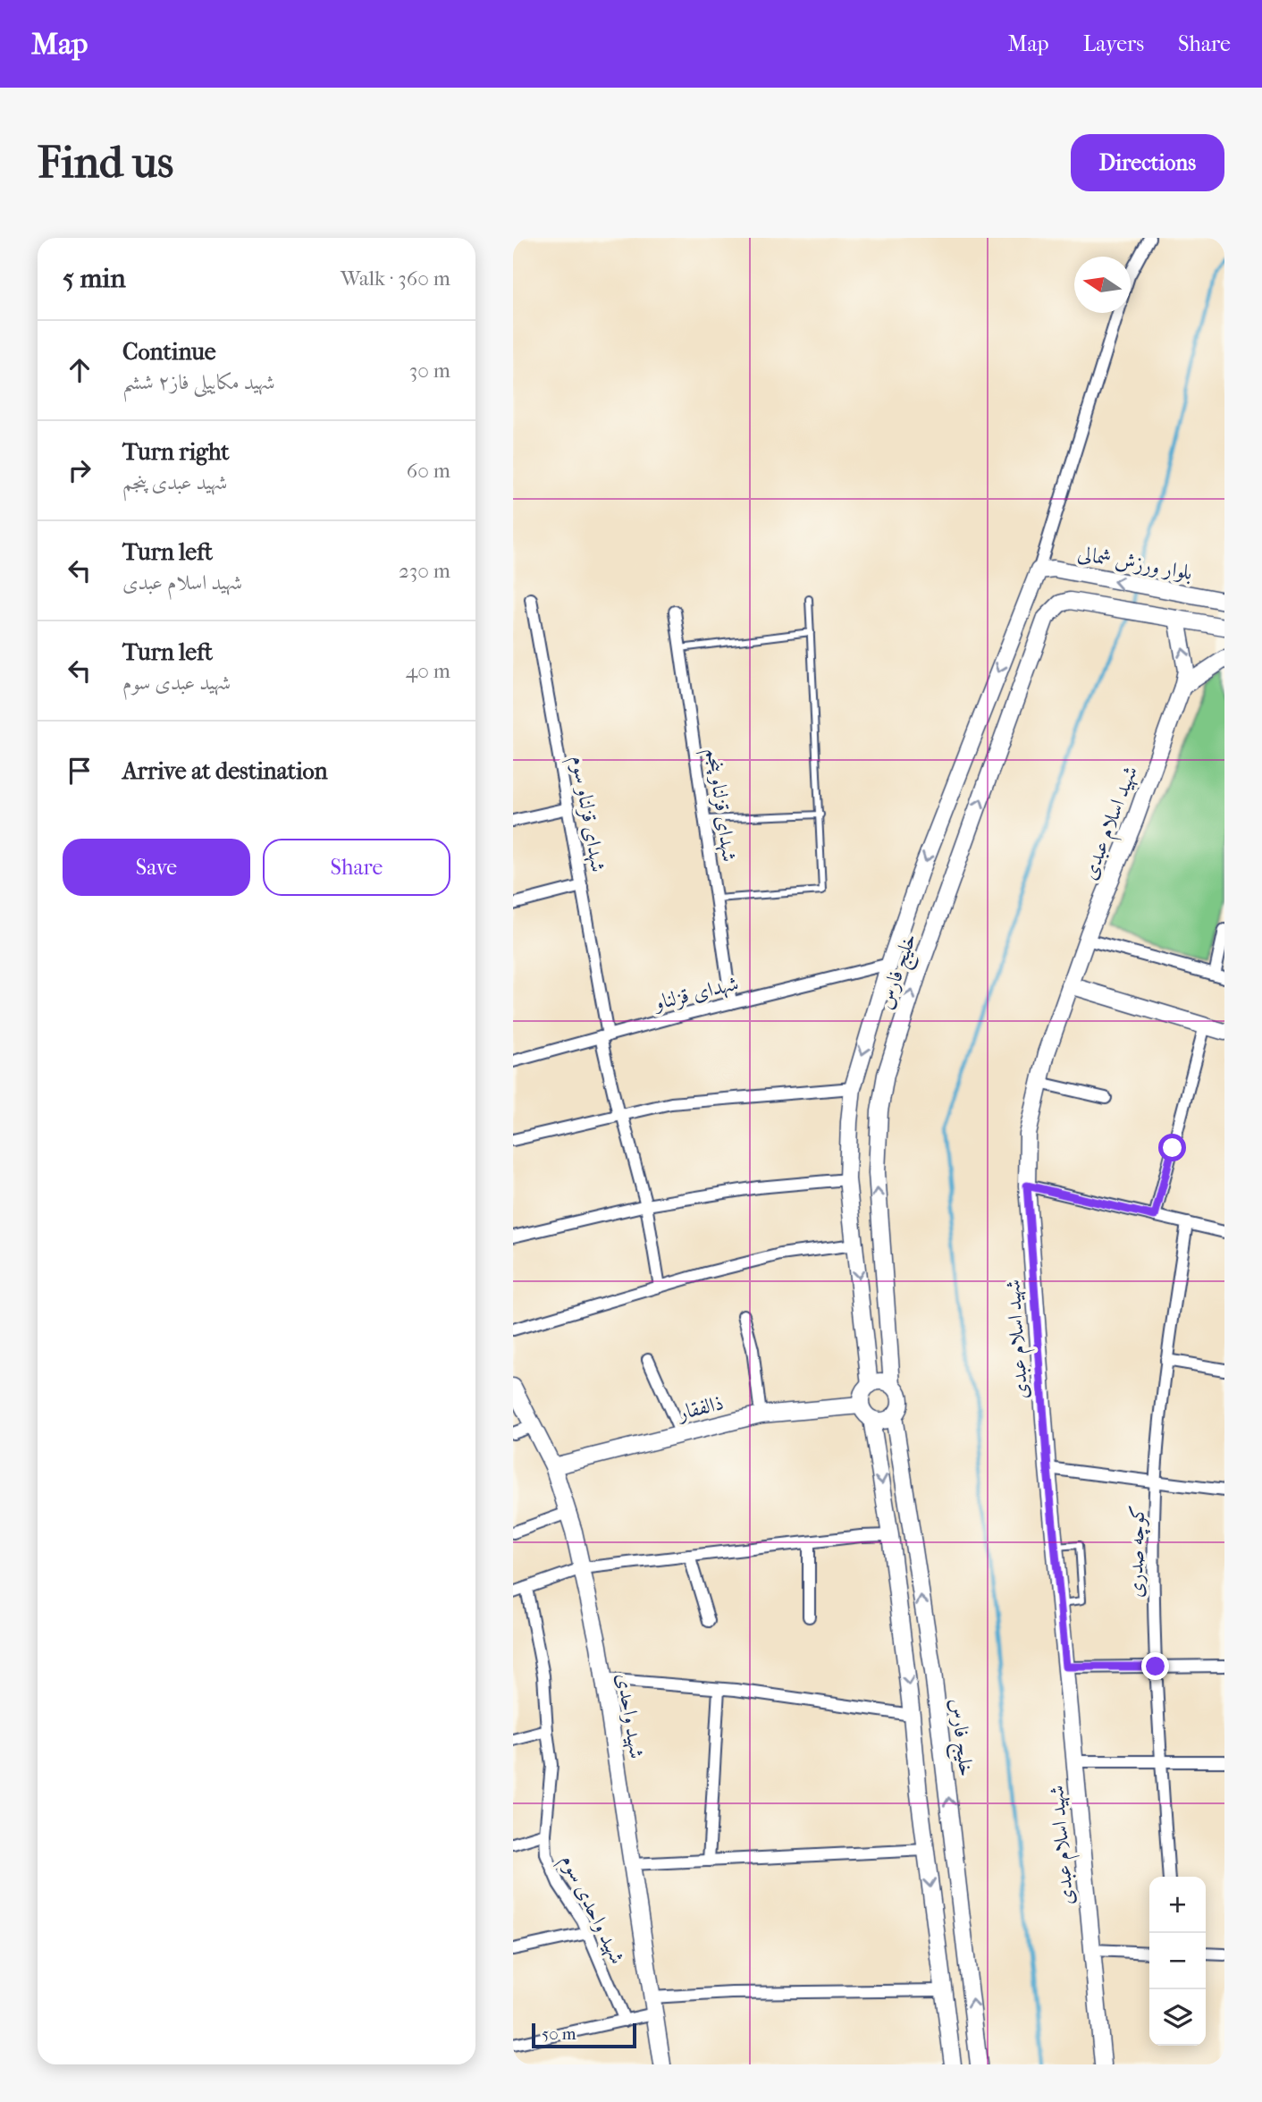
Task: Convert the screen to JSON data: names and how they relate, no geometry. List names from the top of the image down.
{
  "streets": {
    "main road": [
      "بلوار ورزش شمالی",
      "شهید اسلام عبدی",
      "خلیج فارس",
      "ذالفقار",
      "شهید واحدی"
    ],
    "street": [
      "شهدای قزلناو پنجم",
      "شهدای قزلناو سوم",
      "شهدای قزلناو",
      "کوچه صدری",
      "شهید واحدی سوم"
    ]
  },
  "crossings": [
    ["شهدای قزلناو پنجم", "شهدای قزلناو"],
    ["شهدای قزلناو سوم", "شهدای قزلناو"],
    ["شهید اسلام عبدی", "خلیج فارس"],
    ["خلیج فارس", "ذالفقار"],
    ["ذالفقار", "شهید واحدی"]
  ],
  "one_way": ["بلوار ورزش شمالی"],
  "scale_bar": "50 m",
  "north": "left",
  "page": {
    "header": "Map",
    "nav": ["Map", "Layers", "Share"],
    "buttons": [
      "Directions",
      ["Save", "Share"]
    ],
    "title": "Find us",
    "heading": ["5 min", "Walk · 360 m"],
    "list": [
      ["Continue", "شهید مکاییلی فاز۲ ششم", "30 m"],
      ["Turn right", "شهید عبدی پنجم", "60 m"],
      ["Turn left", "شهید اسلام عبدی", "230 m"],
      ["Turn left", "شهید عبدی سوم", "40 m"],
      "Arrive at destination"
    ],
    "map_buttons": ["+", "−"],
    "scale": "50 m"
  }
}
